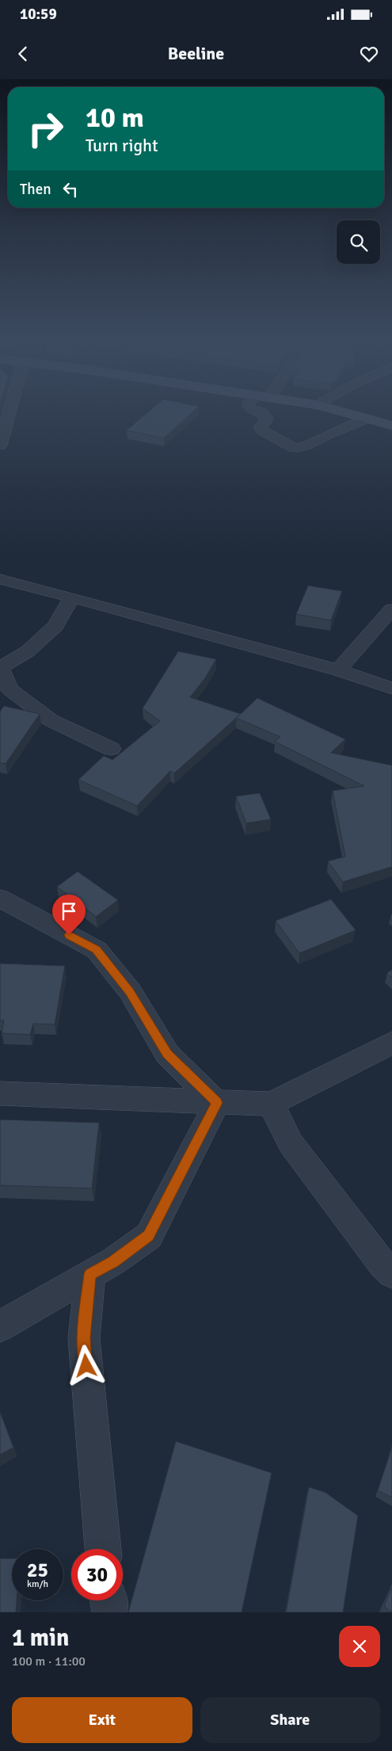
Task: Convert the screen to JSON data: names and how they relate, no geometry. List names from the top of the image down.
{
  "page": {
    "status": "10:59",
    "header": "Beeline",
    "turn": ["10 m", "Turn right"],
    "then": "Then",
    "speed": "25 km/h",
    "limit": "30",
    "heading": ["1 min", "100 m · 11:00"],
    "buttons": ["Exit", "Share"]
  }
}
